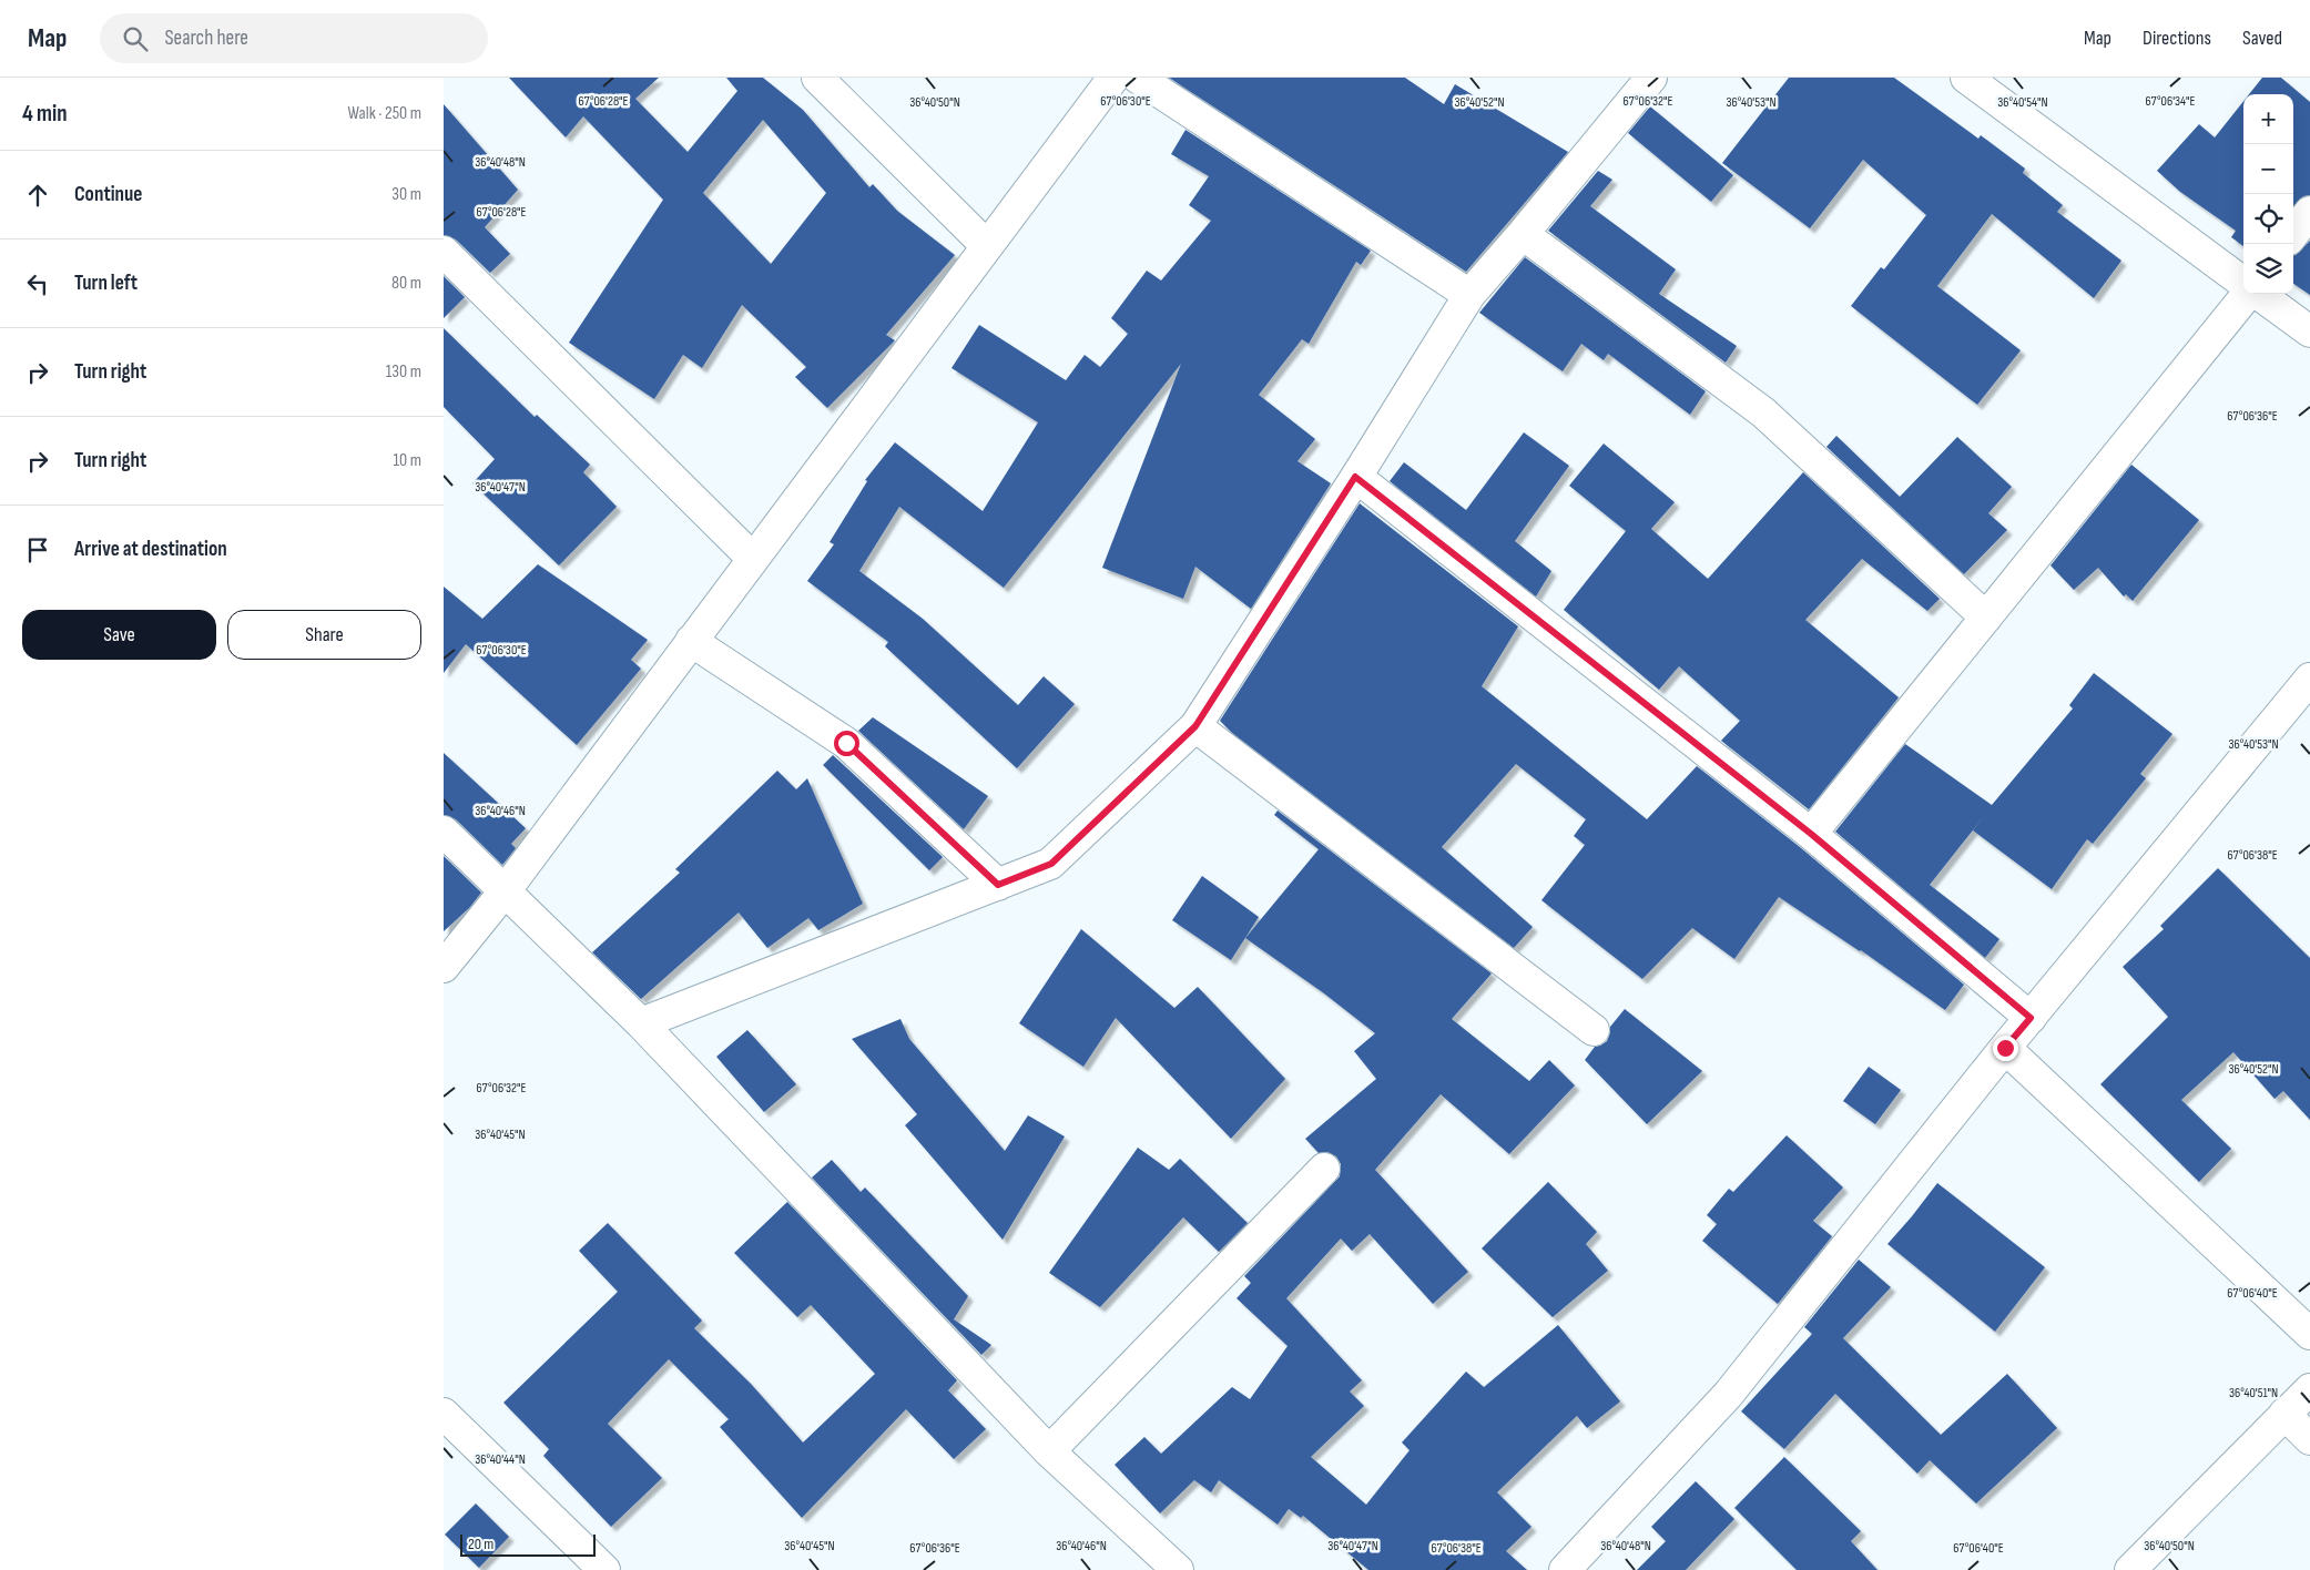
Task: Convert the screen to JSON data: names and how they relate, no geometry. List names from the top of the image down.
{
  "scale_bar": "20 m",
  "page": {
    "header": "Map",
    "search": "Search here",
    "nav": ["Map", "Directions", "Saved"],
    "heading": ["4 min", "Walk · 250 m"],
    "map_buttons": ["+", "−"],
    "list": [
      ["Continue", "30 m"],
      ["Turn left", "80 m"],
      ["Turn right", "130 m"],
      ["Turn right", "10 m"],
      "Arrive at destination"
    ],
    "buttons": ["Save", "Share"],
    "scale": "20 m"
  },
  "coordinates": [
    "67°06'28\"E",
    "67°06'30\"E",
    "67°06'34\"E",
    "67°06'32\"E",
    "36°40'50\"N",
    "36°40'52\"N",
    "36°40'53\"N",
    "36°40'54\"N",
    "36°40'48\"N",
    "67°06'36\"E",
    "36°40'47\"N",
    "36°40'46\"N",
    "67°06'38\"E",
    "36°40'45\"N",
    "67°06'40\"E",
    "36°40'51\"N",
    "36°40'44\"N"
  ]
}
